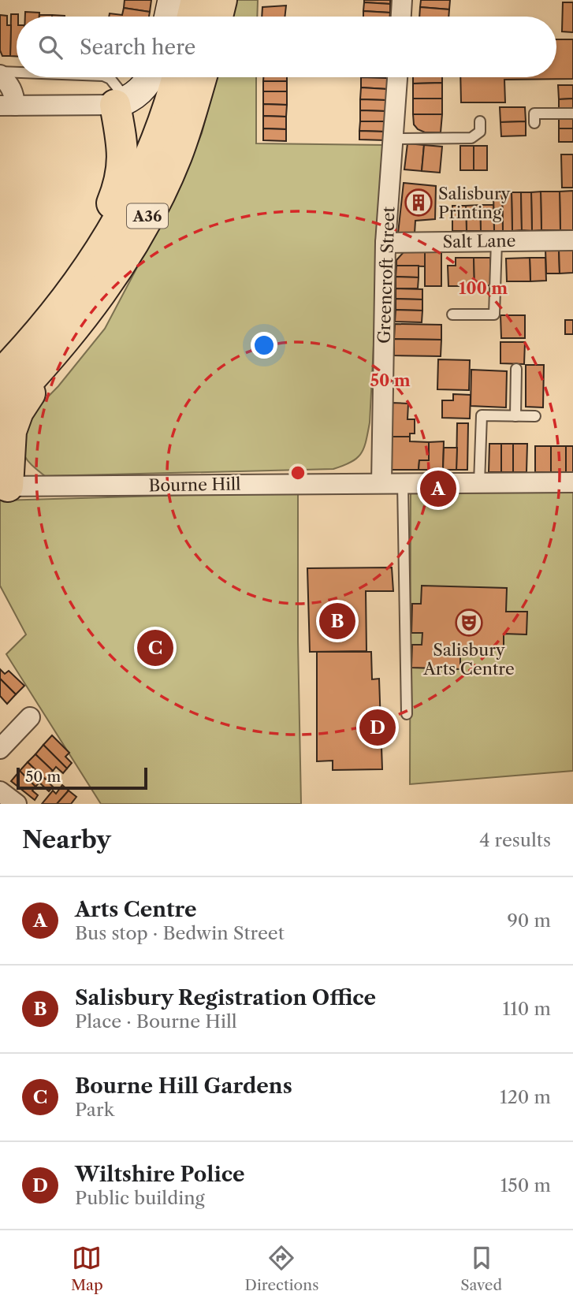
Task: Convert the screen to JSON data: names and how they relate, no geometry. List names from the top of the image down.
{
  "streets": {
    "highway": ["A36"],
    "street": ["Salt Lane", "Greencroft Street", "Bourne Hill"]
  },
  "crossings": [
    ["Salt Lane", "Greencroft Street"],
    ["Greencroft Street", "Bourne Hill"]
  ],
  "places": {
    "building": ["Salisbury Printing"],
    "theatre": ["Salisbury Arts Centre"]
  },
  "scale_bar": "50 m",
  "page": {
    "search": "Search here",
    "pins": [
      "A",
      "B",
      "C",
      "D"
    ],
    "scale": "50 m",
    "heading": ["Nearby", "4 results"],
    "list": [
      {
        "mark": "A",
        "name": "Arts Centre",
        "note": "Bus stop · Bedwin Street",
        "value": "90 m"
      },
      {
        "mark": "B",
        "name": "Salisbury Registration Office",
        "note": "Place · Bourne Hill",
        "value": "110 m"
      },
      {
        "mark": "C",
        "name": "Bourne Hill Gardens",
        "note": "Park",
        "value": "120 m"
      },
      {
        "mark": "D",
        "name": "Wiltshire Police",
        "note": "Public building",
        "value": "150 m"
      }
    ],
    "nav": ["Map", "Directions", "Saved"]
  },
  "rings": ["100 m", "50 m"]
}
